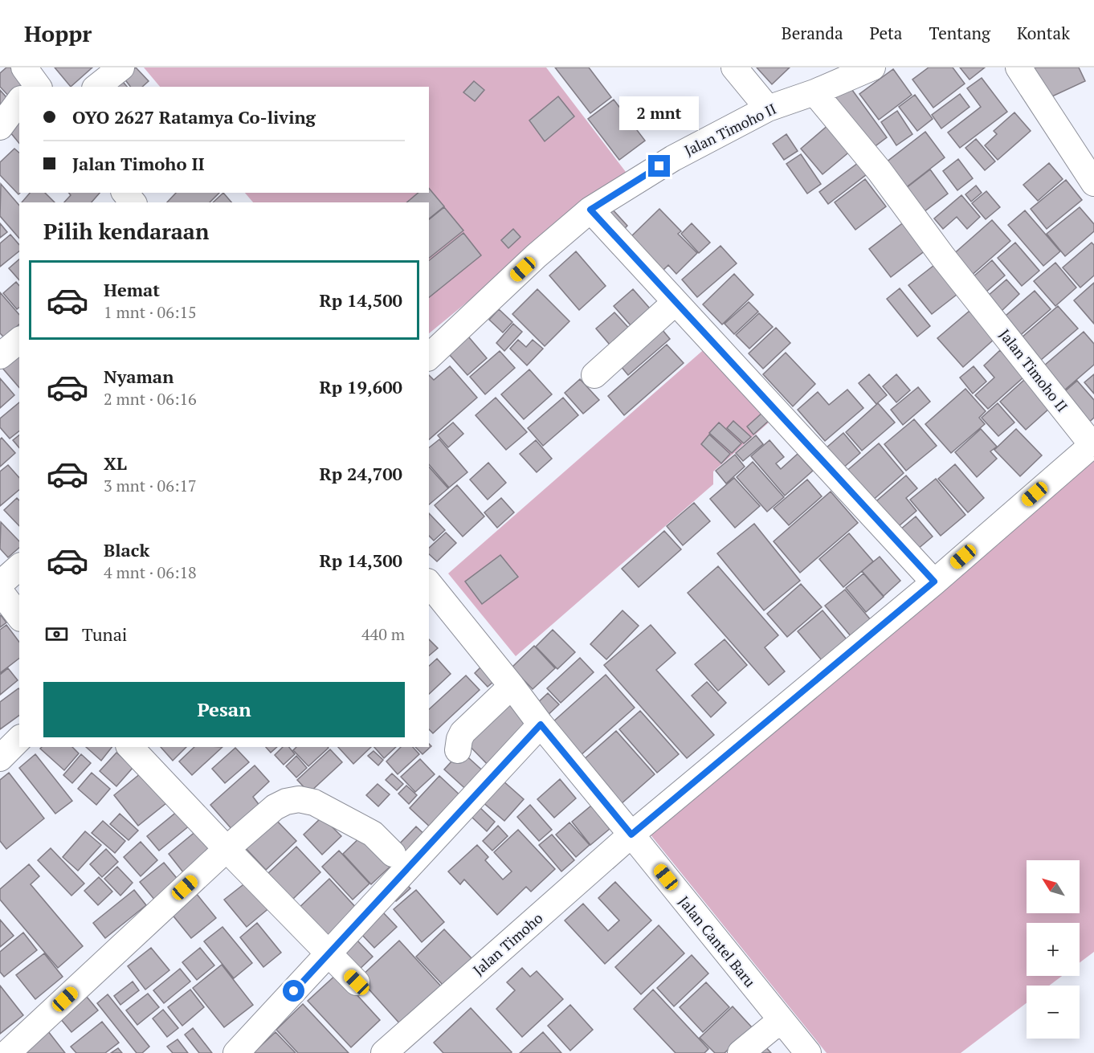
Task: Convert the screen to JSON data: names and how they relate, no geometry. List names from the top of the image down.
{
  "streets": {
    "street": ["Jalan Timoho II", "Jalan Cantel Baru", "Jalan Timoho"]
  },
  "crossings": [
    ["Jalan Timoho II", "Jalan Timoho"],
    ["Jalan Cantel Baru", "Jalan Timoho"]
  ],
  "north": "top left",
  "page": {
    "header": "Hoppr",
    "nav": [
      "Beranda",
      "Peta",
      "Tentang",
      "Kontak"
    ],
    "banner": ["OYO 2627 Ratamya Co-living", "Jalan Timoho II"],
    "bubble": "2 mnt",
    "heading": "Pilih kendaraan",
    "list": [
      {
        "name": "Hemat",
        "note": "1 mnt · 06:15",
        "value": "Rp 14,500"
      },
      {
        "name": "Nyaman",
        "note": "2 mnt · 06:16",
        "value": "Rp 19,600"
      },
      {
        "name": "XL",
        "note": "3 mnt · 06:17",
        "value": "Rp 24,700"
      },
      {
        "name": "Black",
        "note": "4 mnt · 06:18",
        "value": "Rp 14,300"
      }
    ],
    "pay": ["Tunai", "440 m"],
    "buttons": "Pesan",
    "map_buttons": ["+", "−"]
  }
}
